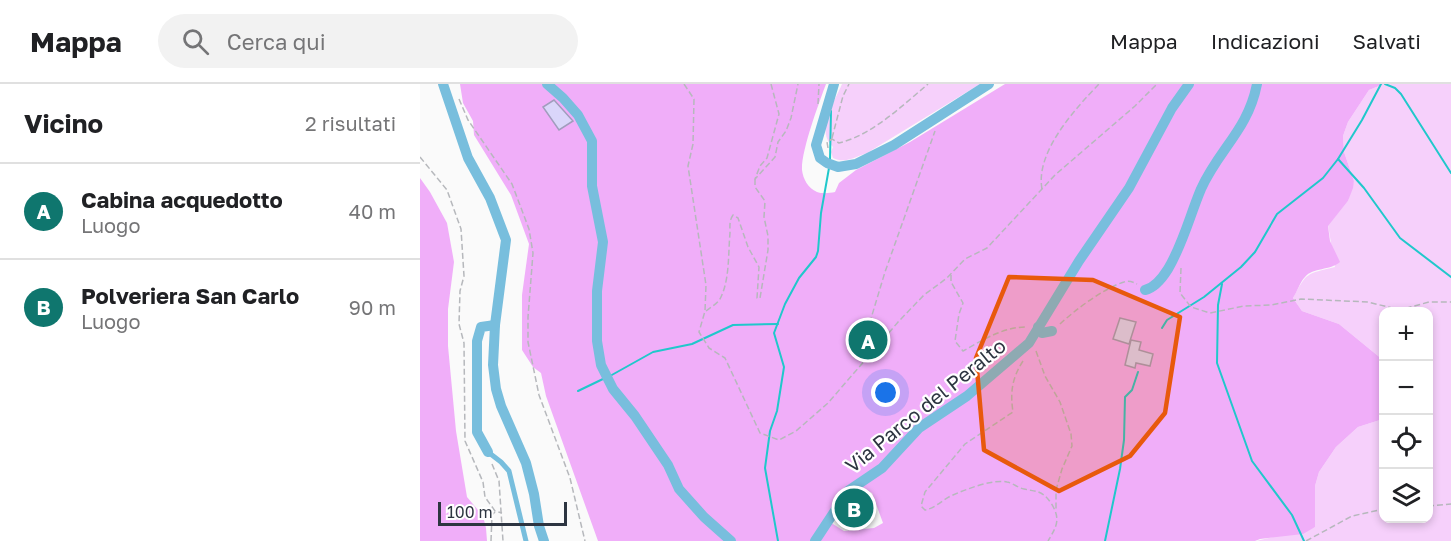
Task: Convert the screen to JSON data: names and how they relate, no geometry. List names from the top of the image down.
{
  "streets": {
    "street": ["Via Parco del Peralto"]
  },
  "scale_bar": "100 m",
  "page": {
    "header": "Mappa",
    "search": "Cerca qui",
    "nav": ["Mappa", "Indicazioni", "Salvati"],
    "heading": ["Vicino", "2 risultati"],
    "list": [
      {
        "mark": "A",
        "name": "Cabina acquedotto",
        "note": "Luogo",
        "value": "40 m"
      },
      {
        "mark": "B",
        "name": "Polveriera San Carlo",
        "note": "Luogo",
        "value": "90 m"
      }
    ],
    "map_buttons": ["+", "−"],
    "pins": ["A", "B"],
    "scale": "100 m"
  }
}
